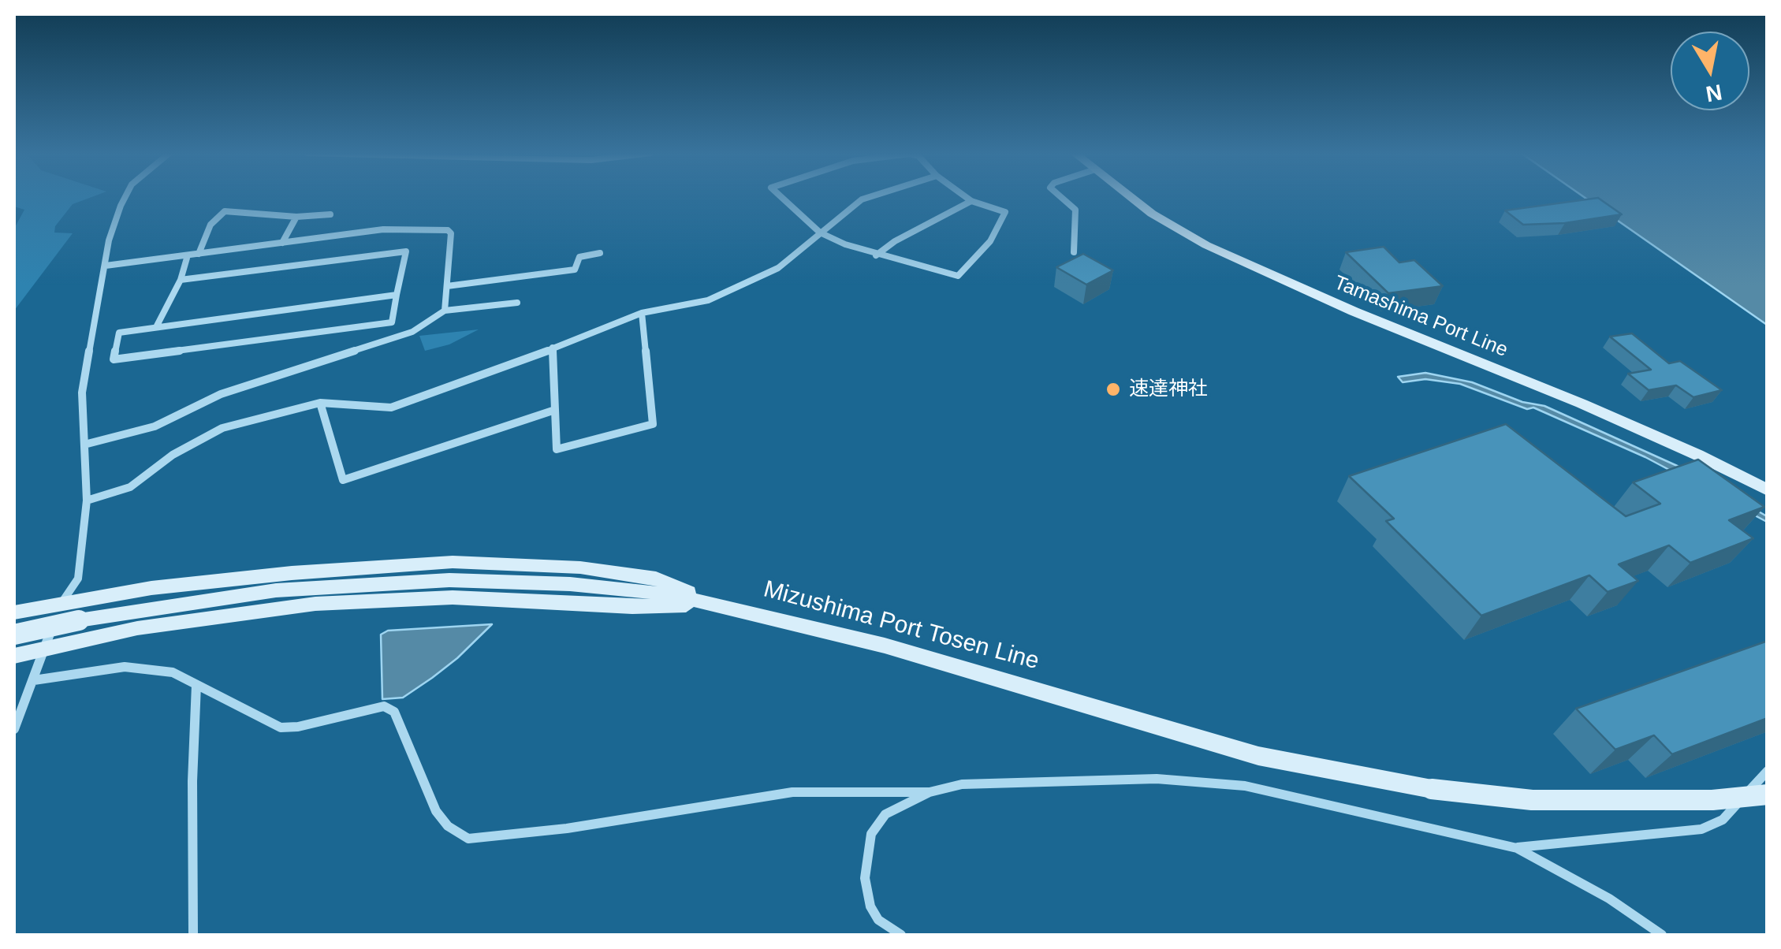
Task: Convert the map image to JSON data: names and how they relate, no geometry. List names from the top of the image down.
{
  "streets": {
    "main road": ["Tamashima Port Line", "Mizushima Port Tosen Line"]
  },
  "places": ["速達神社"],
  "north": "bottom"
}
